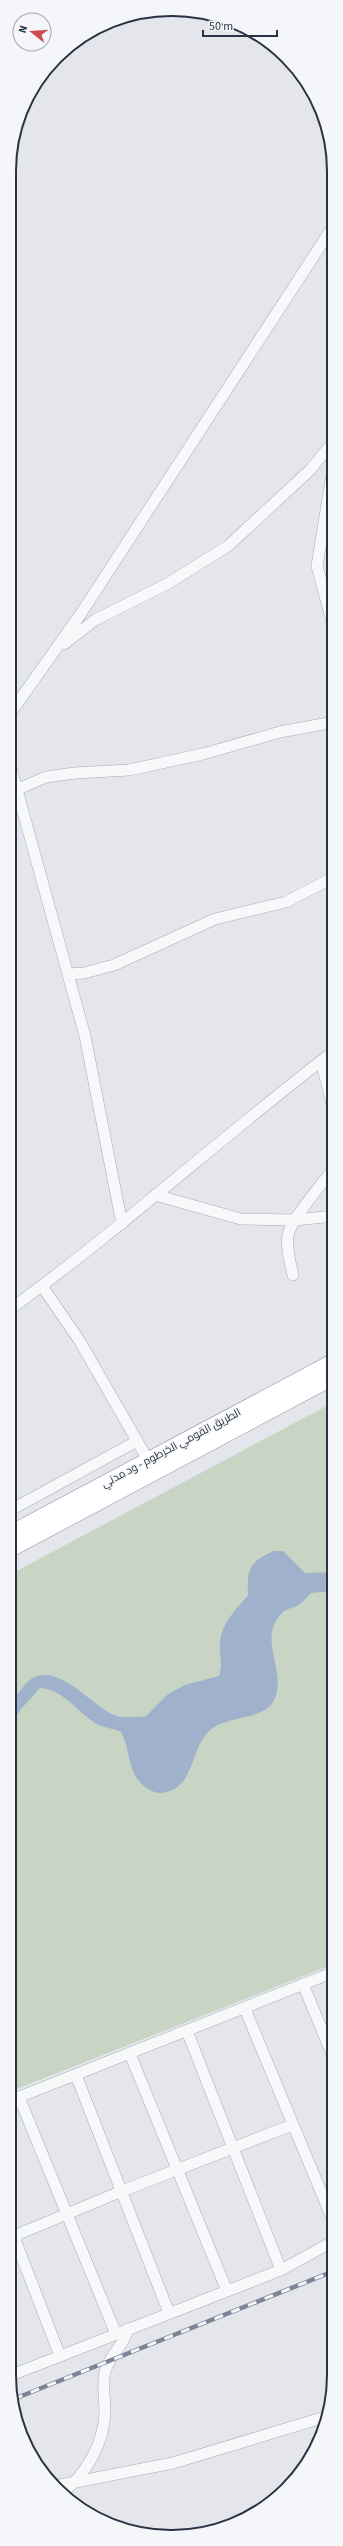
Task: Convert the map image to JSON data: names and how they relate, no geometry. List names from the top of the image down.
{
  "streets": {
    "highway": ["الطريق القومي الخرطوم - ود مدني"]
  },
  "scale_bar": "50 m",
  "north": "left"
}
